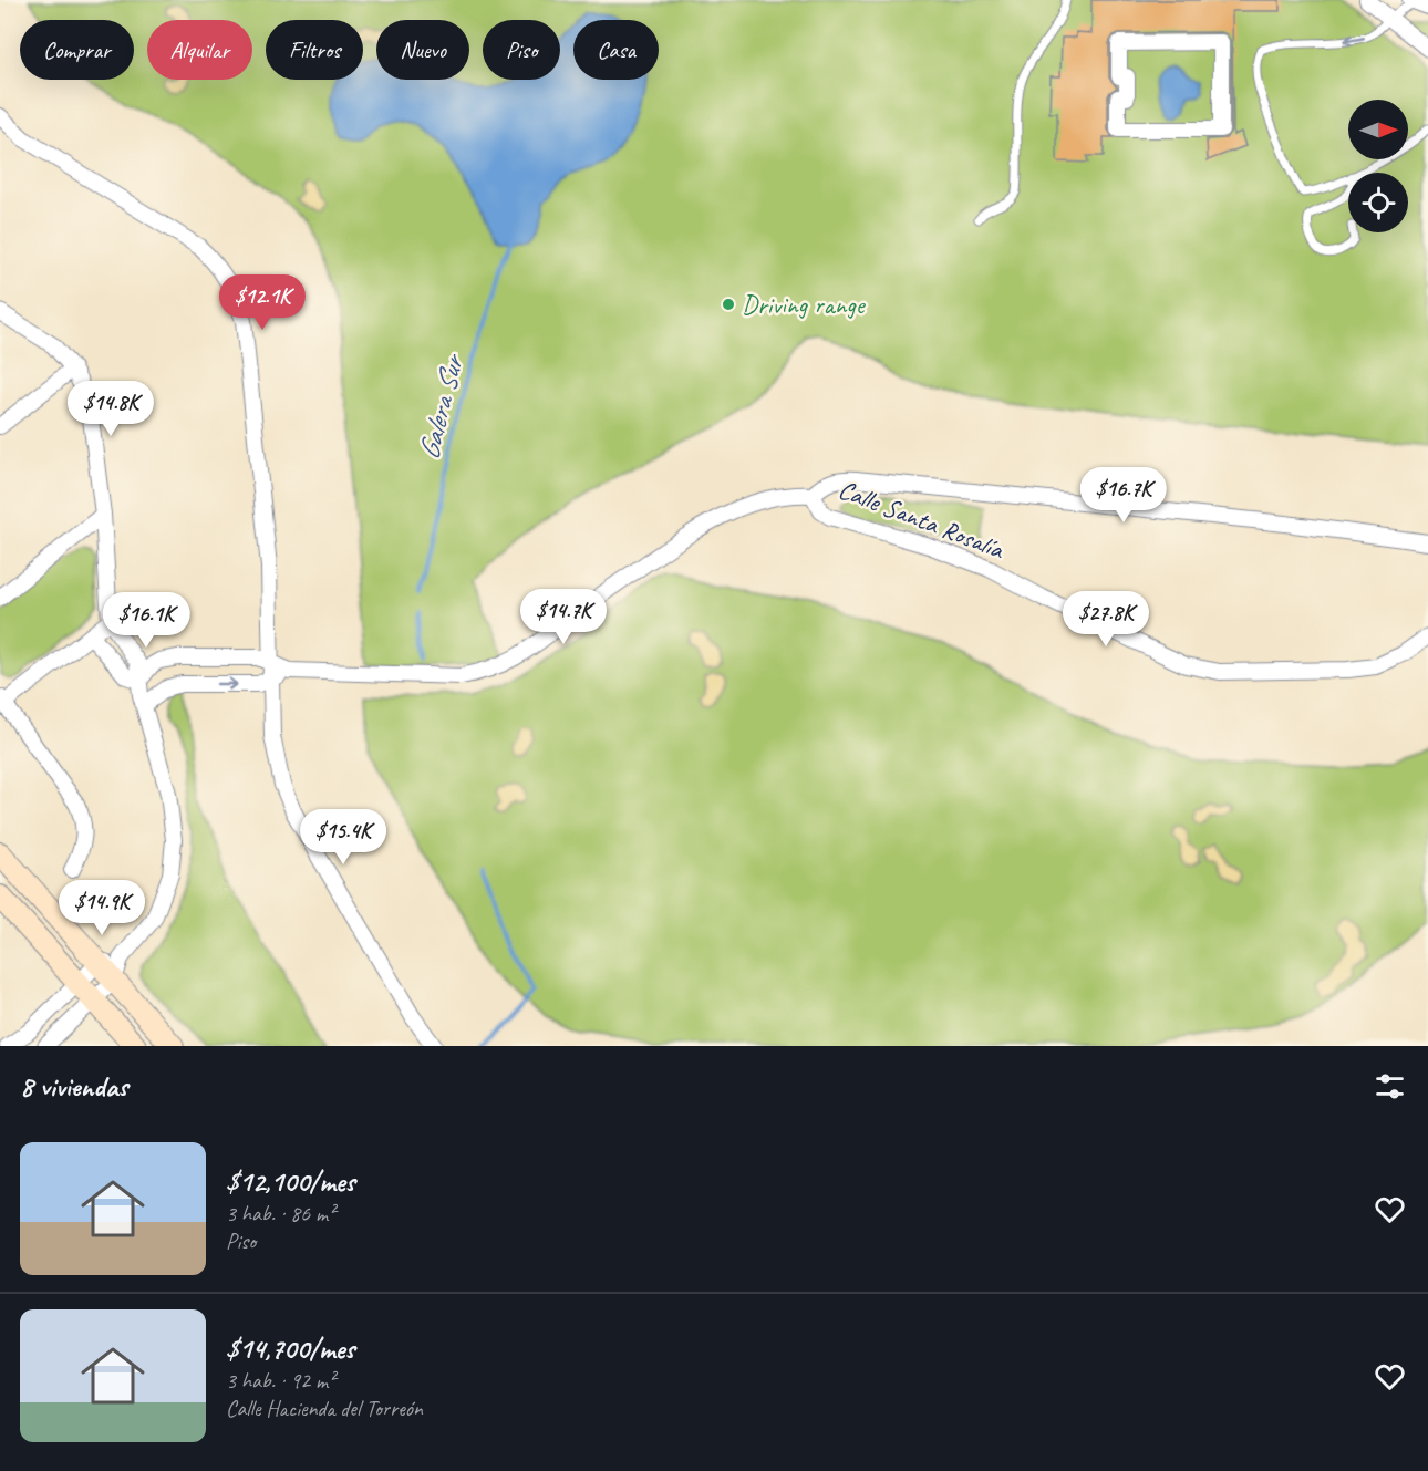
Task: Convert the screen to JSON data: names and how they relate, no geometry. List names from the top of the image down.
{
  "streets": {
    "street": ["Calle Santa Rosalía"]
  },
  "water": ["Galera Sur"],
  "places": ["Driving range"],
  "north": "right",
  "page": {
    "chip": [
      "Comprar",
      "Alquilar",
      "Filtros",
      "Nuevo",
      "Piso",
      "Casa"
    ],
    "price": [
      "$12.1K",
      "$14.8K",
      "$16.7K",
      "$14.7K",
      "$27.8K",
      "$16.1K",
      "$15.4K",
      "$14.9K"
    ],
    "heading": "8 viviendas",
    "list": [
      {
        "name": "$12,100/mes",
        "note": "3 hab. · 86 m² · Piso"
      },
      {
        "name": "$14,700/mes",
        "note": "3 hab. · 92 m² · Calle Hacienda del Torreón"
      }
    ]
  }
}
